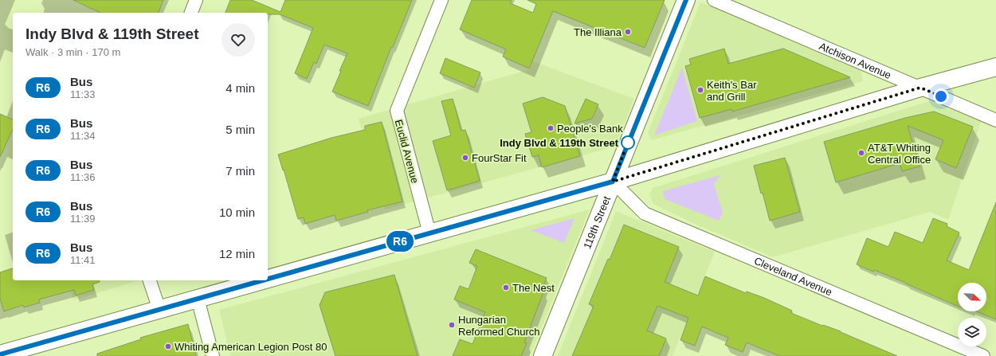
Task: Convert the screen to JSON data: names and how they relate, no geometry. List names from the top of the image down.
{
  "streets": {
    "main road": ["119th Street"],
    "street": ["Atchison Avenue", "Euclid Avenue", "Cleveland Avenue"]
  },
  "crossings": [
    ["119th Street", "Cleveland Avenue"]
  ],
  "places": [
    "The Illiana",
    "Keith's Bar and Grill",
    "People's Bank",
    "Indy Blvd & 119th Street",
    "AT&T Whiting Central Office",
    "FourStar Fit",
    "The Nest",
    "Hungarian Reformed Church",
    "Whiting American Legion Post 80"
  ],
  "lines": ["bus line R6"],
  "north": "bottom right",
  "page": {
    "on_map": "R6",
    "heading": ["Indy Blvd & 119th Street", "Walk · 3 min · 170 m"],
    "list": [
      {
        "mark": "R6",
        "name": "Bus",
        "note": "11:33",
        "value": "4 min"
      },
      {
        "mark": "R6",
        "name": "Bus",
        "note": "11:34",
        "value": "5 min"
      },
      {
        "mark": "R6",
        "name": "Bus",
        "note": "11:36",
        "value": "7 min"
      },
      {
        "mark": "R6",
        "name": "Bus",
        "note": "11:39",
        "value": "10 min"
      },
      {
        "mark": "R6",
        "name": "Bus",
        "note": "11:41",
        "value": "12 min"
      }
    ]
  }
}
